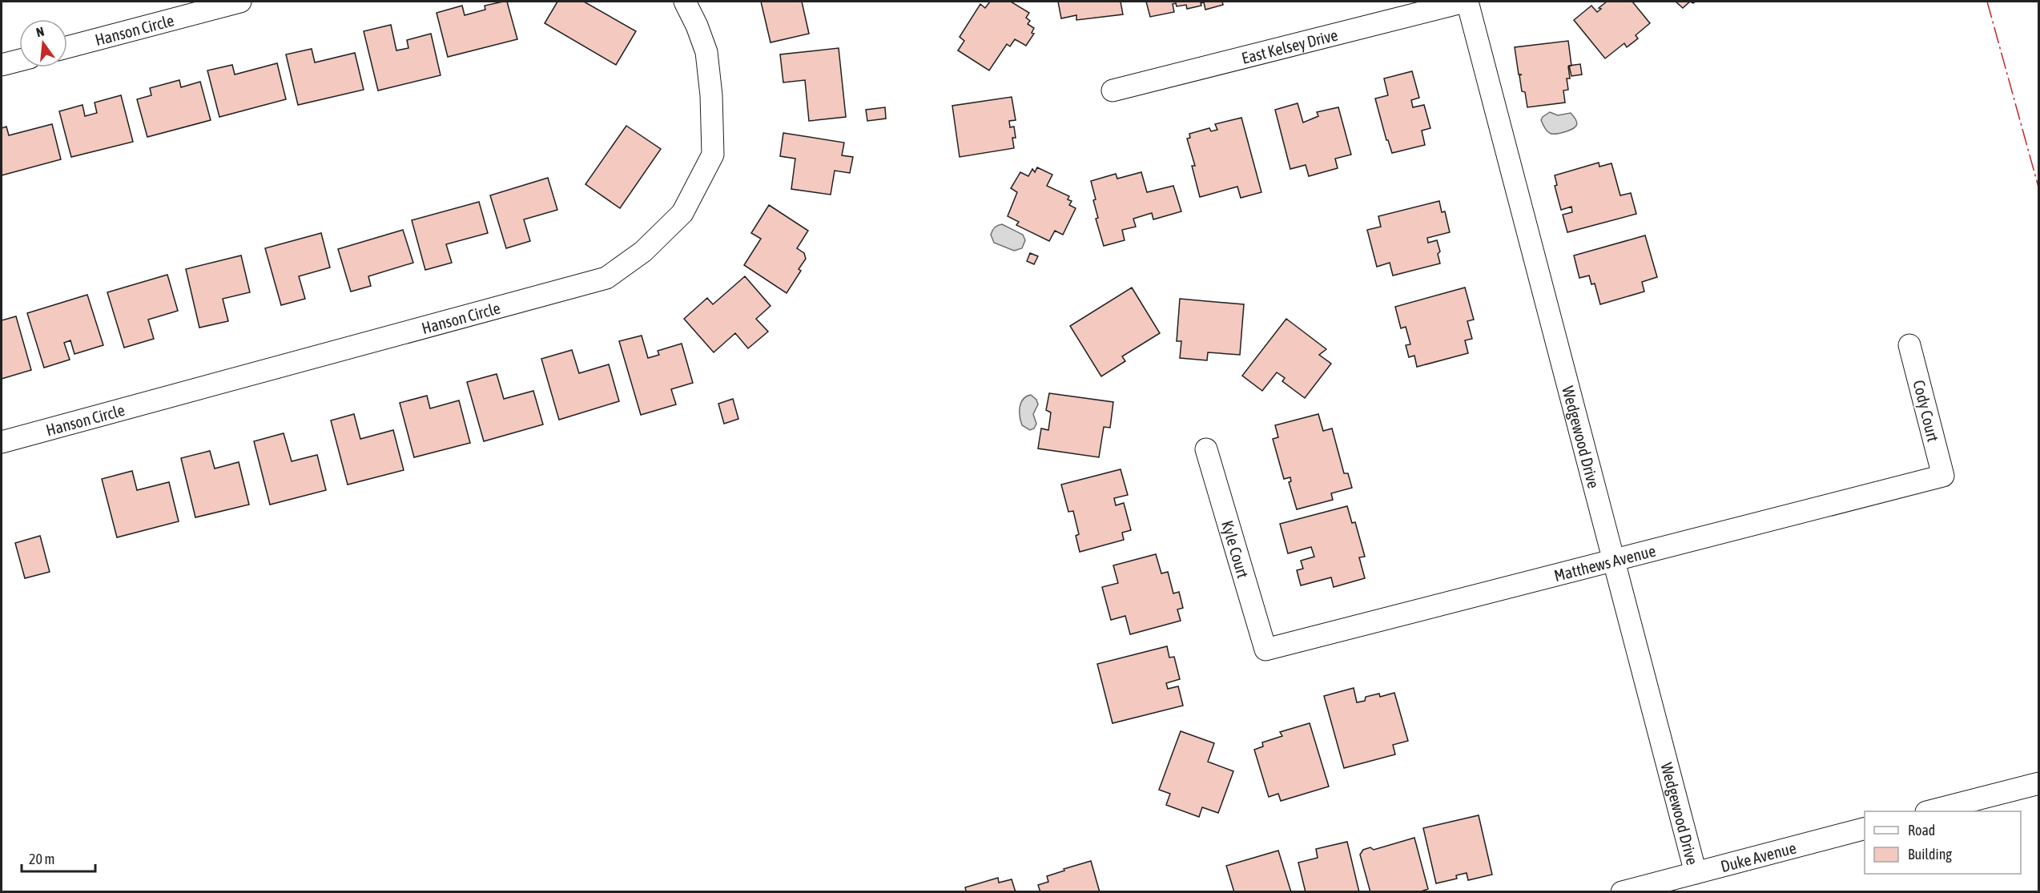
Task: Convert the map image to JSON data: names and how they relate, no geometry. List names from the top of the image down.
{
  "streets": {
    "street": [
      "Hanson Circle",
      "East Kelsey Drive",
      "Cody Court",
      "Wedgewood Drive",
      "Kyle Court",
      "Matthews Avenue",
      "Duke Avenue"
    ]
  },
  "crossings": [
    ["East Kelsey Drive", "Wedgewood Drive"],
    ["Cody Court", "Matthews Avenue"],
    ["Wedgewood Drive", "Matthews Avenue"],
    ["Wedgewood Drive", "Duke Avenue"],
    ["Kyle Court", "Matthews Avenue"]
  ],
  "legend": ["Road", "Building"],
  "scale_bar": "20 m",
  "north": "top"
}
